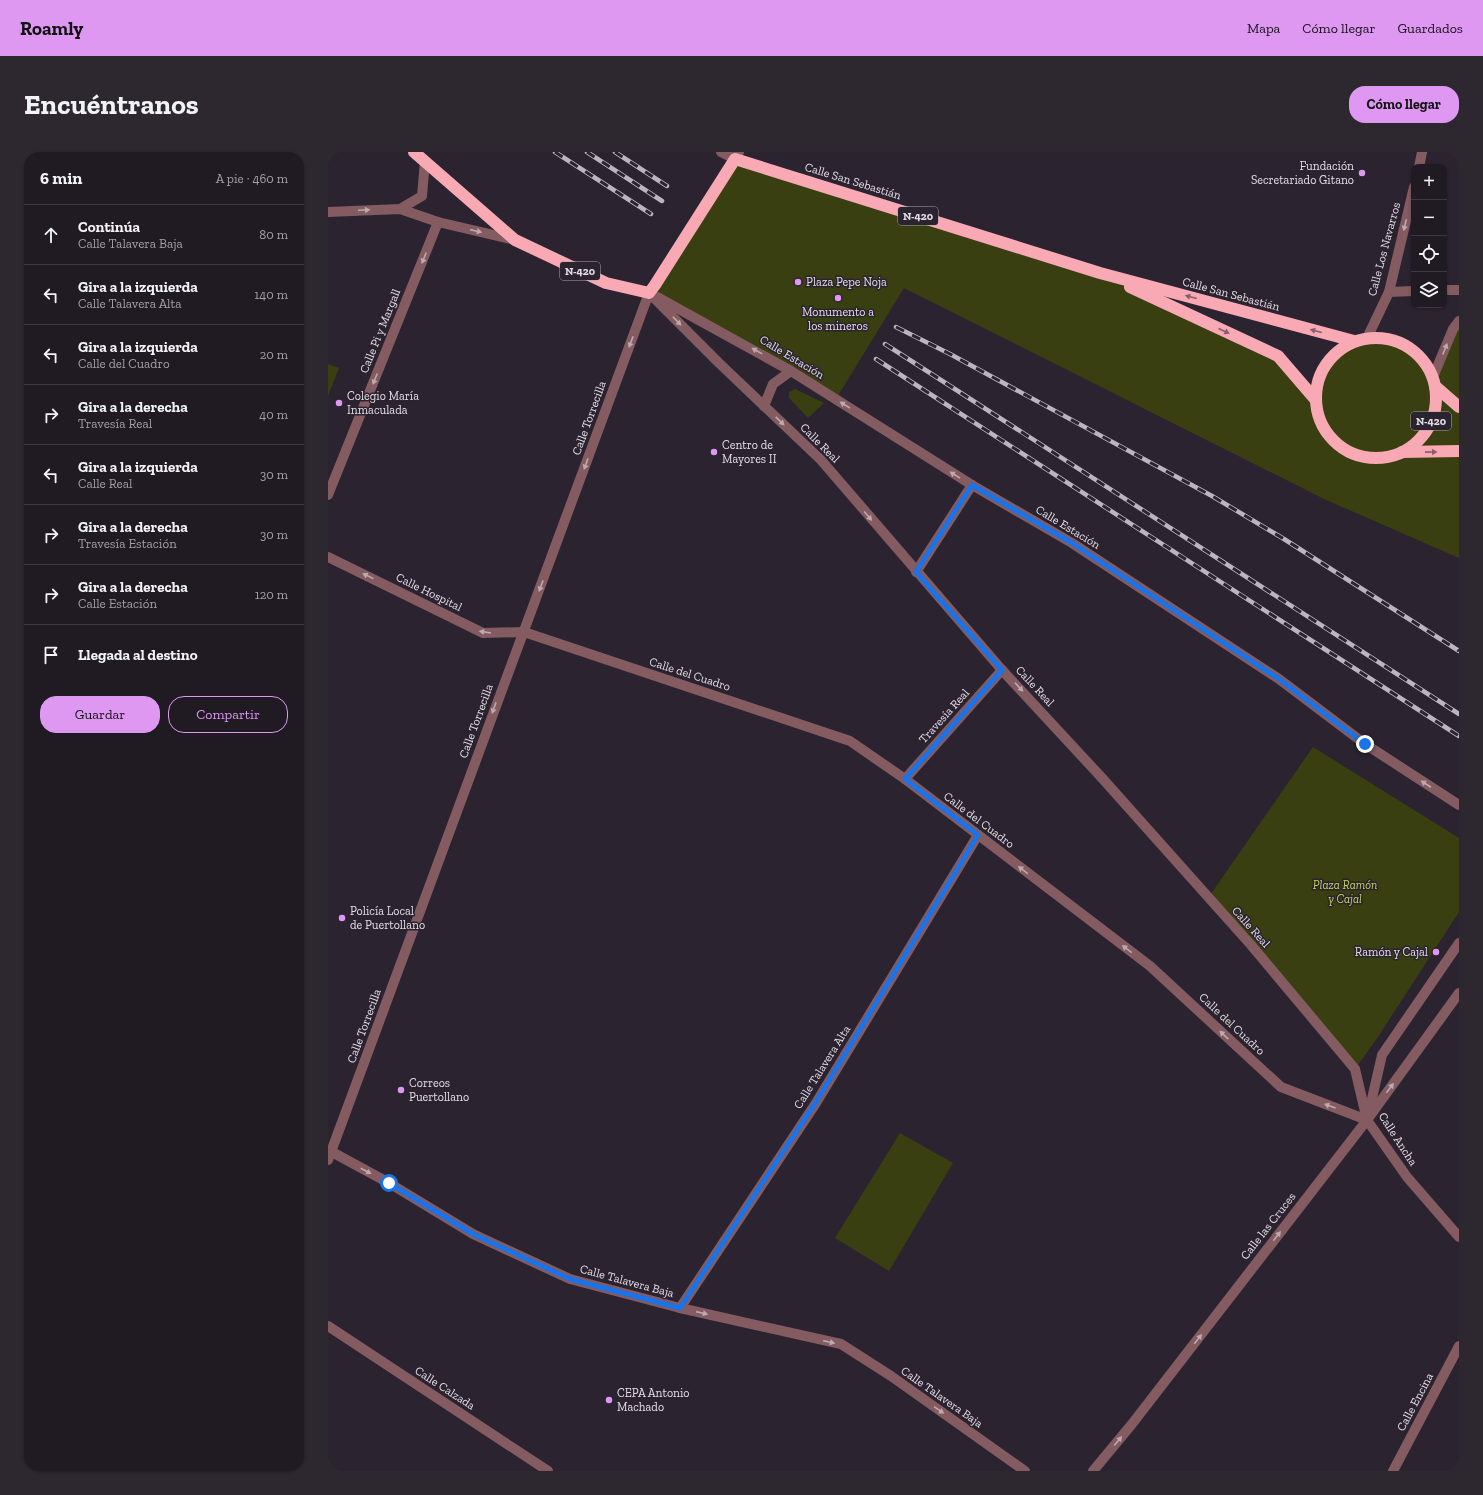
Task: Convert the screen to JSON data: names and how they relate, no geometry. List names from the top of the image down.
{
  "streets": {
    "highway": ["Calle San Sebastián", "N-420"],
    "street": [
      "Calle Los Navarros",
      "Calle Pi y Margall",
      "Calle Estación",
      "Calle Torrecilla",
      "Calle Real",
      "Calle Hospital",
      "Calle del Cuadro",
      "Travesía Real",
      "Calle Talavera Alta",
      "Calle Ancha",
      "Calle las Cruces",
      "Calle Talavera Baja",
      "Calle Calzada",
      "Calle Encina"
    ]
  },
  "crossings": [
    ["Calle San Sebastián", "N-420"],
    ["Calle San Sebastián", "Calle Los Navarros"],
    ["N-420", "Calle Los Navarros"],
    ["N-420", "Calle Estación"],
    ["N-420", "Calle Torrecilla"],
    ["N-420", "Calle Real"],
    ["Calle Estación", "Calle Torrecilla"],
    ["Calle Estación", "Calle Real"],
    ["Calle Torrecilla", "Calle Real"],
    ["Calle Torrecilla", "Calle Hospital"],
    ["Calle Torrecilla", "Calle del Cuadro"],
    ["Calle Torrecilla", "Calle Talavera Baja"],
    ["Calle Real", "Calle del Cuadro"],
    ["Calle Real", "Travesía Real"],
    ["Calle Real", "Calle Ancha"],
    ["Calle Real", "Calle las Cruces"],
    ["Calle Hospital", "Calle del Cuadro"],
    ["Calle del Cuadro", "Travesía Real"],
    ["Calle del Cuadro", "Calle Talavera Alta"],
    ["Calle del Cuadro", "Calle Ancha"],
    ["Calle del Cuadro", "Calle las Cruces"],
    ["Calle Talavera Alta", "Calle Talavera Baja"],
    ["Calle Ancha", "Calle las Cruces"]
  ],
  "one_way": [
    "Calle Los Navarros",
    "Calle Pi y Margall",
    "Calle Estación",
    "Calle Torrecilla",
    "Calle Real",
    "Calle Hospital",
    "Calle del Cuadro",
    "Calle las Cruces",
    "Calle Talavera Baja"
  ],
  "parks": ["Plaza Ramón y Cajal"],
  "places": [
    "Fundación Secretariado Gitano",
    "Plaza Pepe Noja",
    "Monumento a los mineros",
    "Colegio María Inmaculada",
    "Centro de Mayores II",
    "Policía Local de Puertollano",
    "Ramón y Cajal",
    "Correos Puertollano",
    "CEPA Antonio Machado"
  ],
  "page": {
    "header": "Roamly",
    "nav": ["Mapa", "Cómo llegar", "Guardados"],
    "buttons": [
      "Cómo llegar",
      ["Guardar", "Compartir"]
    ],
    "title": "Encuéntranos",
    "heading": ["6 min", "A pie · 460 m"],
    "map_buttons": ["+", "−"],
    "list": [
      ["Continúa", "Calle Talavera Baja", "80 m"],
      ["Gira a la izquierda", "Calle Talavera Alta", "140 m"],
      ["Gira a la izquierda", "Calle del Cuadro", "20 m"],
      ["Gira a la derecha", "Travesía Real", "40 m"],
      ["Gira a la izquierda", "Calle Real", "30 m"],
      ["Gira a la derecha", "Travesía Estación", "30 m"],
      ["Gira a la derecha", "Calle Estación", "120 m"],
      "Llegada al destino"
    ]
  }
}
